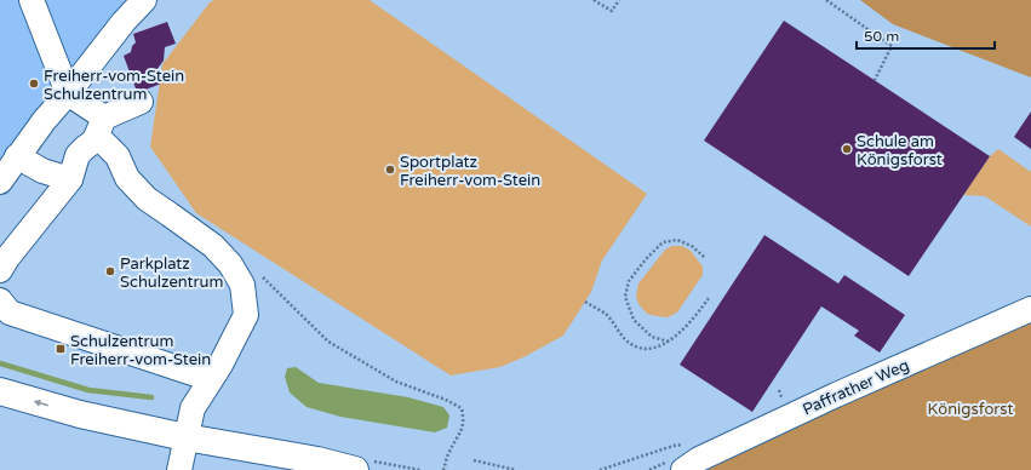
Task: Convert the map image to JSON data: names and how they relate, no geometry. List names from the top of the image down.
{
  "streets": {
    "street": ["Paffrather Weg"]
  },
  "parks": ["Königsforst"],
  "places": {
    "other": [
      "Freiherr-vom-Stein Schulzentrum",
      "Schule am Königsforst",
      "Sportplatz Freiherr-vom-Stein",
      "Parkplatz Schulzentrum"
    ],
    "transit": ["Schulzentrum Freiherr-vom-Stein"]
  },
  "scale_bar": "50 m"
}
